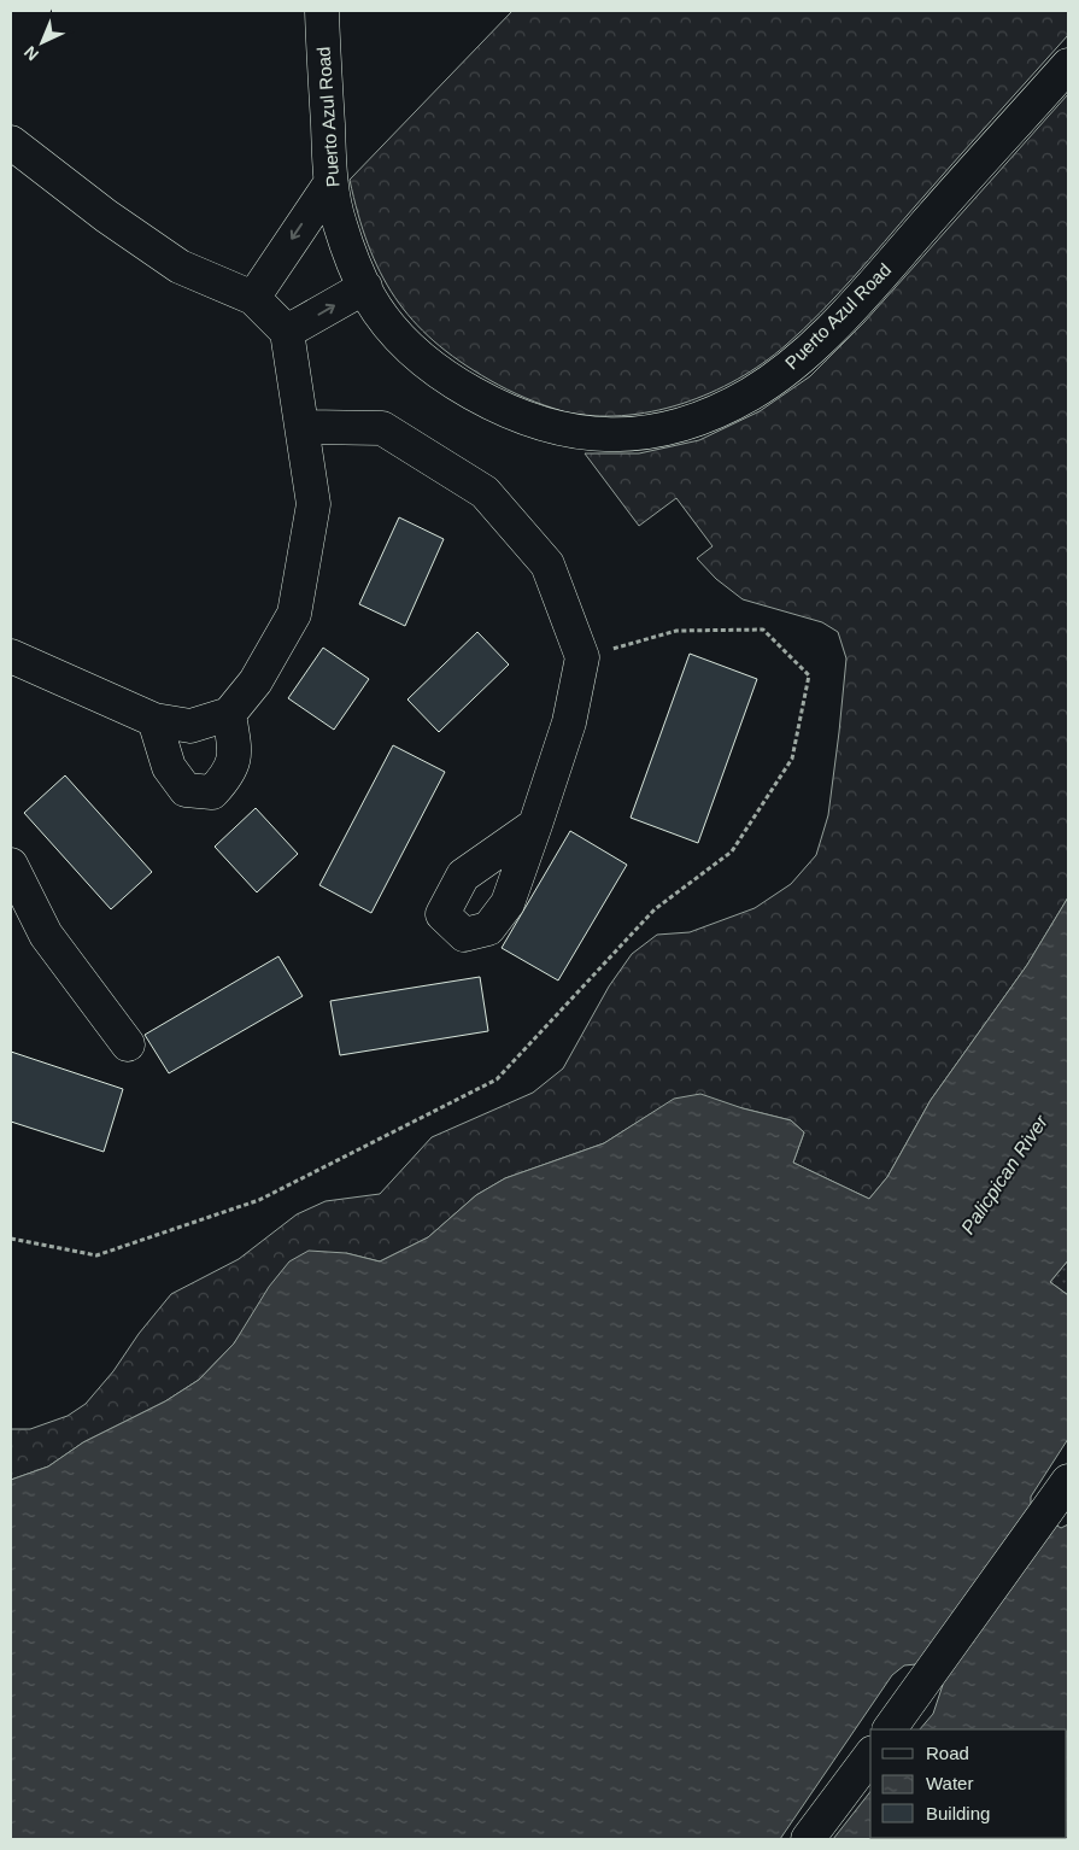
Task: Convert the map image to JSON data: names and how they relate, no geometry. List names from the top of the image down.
{
  "streets": {
    "street": ["Puerto Azul Road"]
  },
  "water": ["Palicpican River"],
  "legend": ["Road", "Water", "Building"],
  "north": "bottom left"
}
